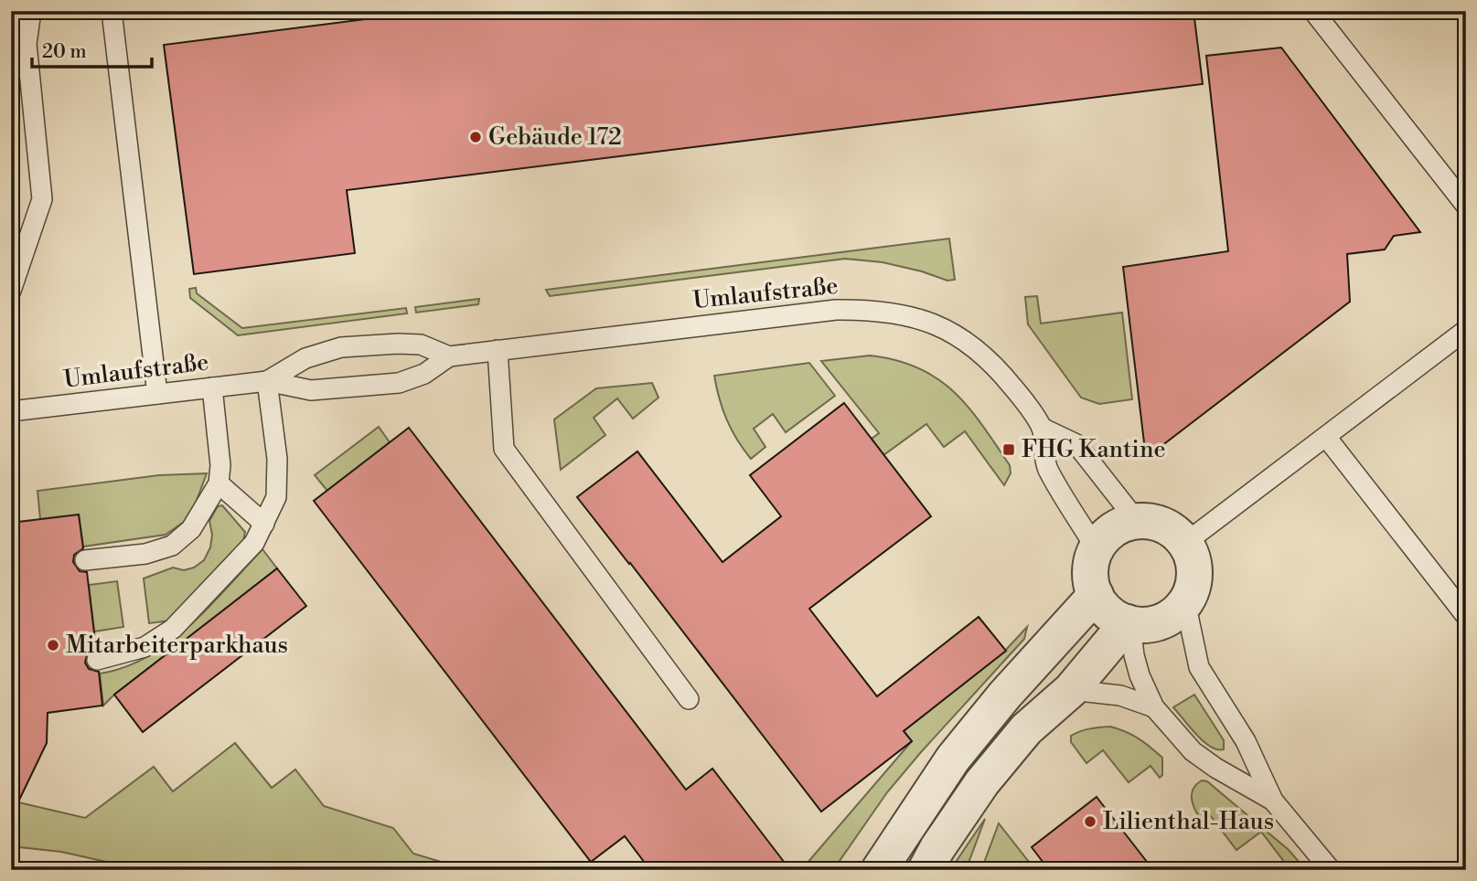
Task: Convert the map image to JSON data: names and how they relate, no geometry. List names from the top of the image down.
{
  "streets": {
    "lane": ["Umlaufstraße"]
  },
  "places": {
    "other": ["Gebäude 172", "Mitarbeiterparkhaus", "Lilienthal-Haus"],
    "transit": ["FHG Kantine"]
  },
  "scale_bar": "20 m"
}
